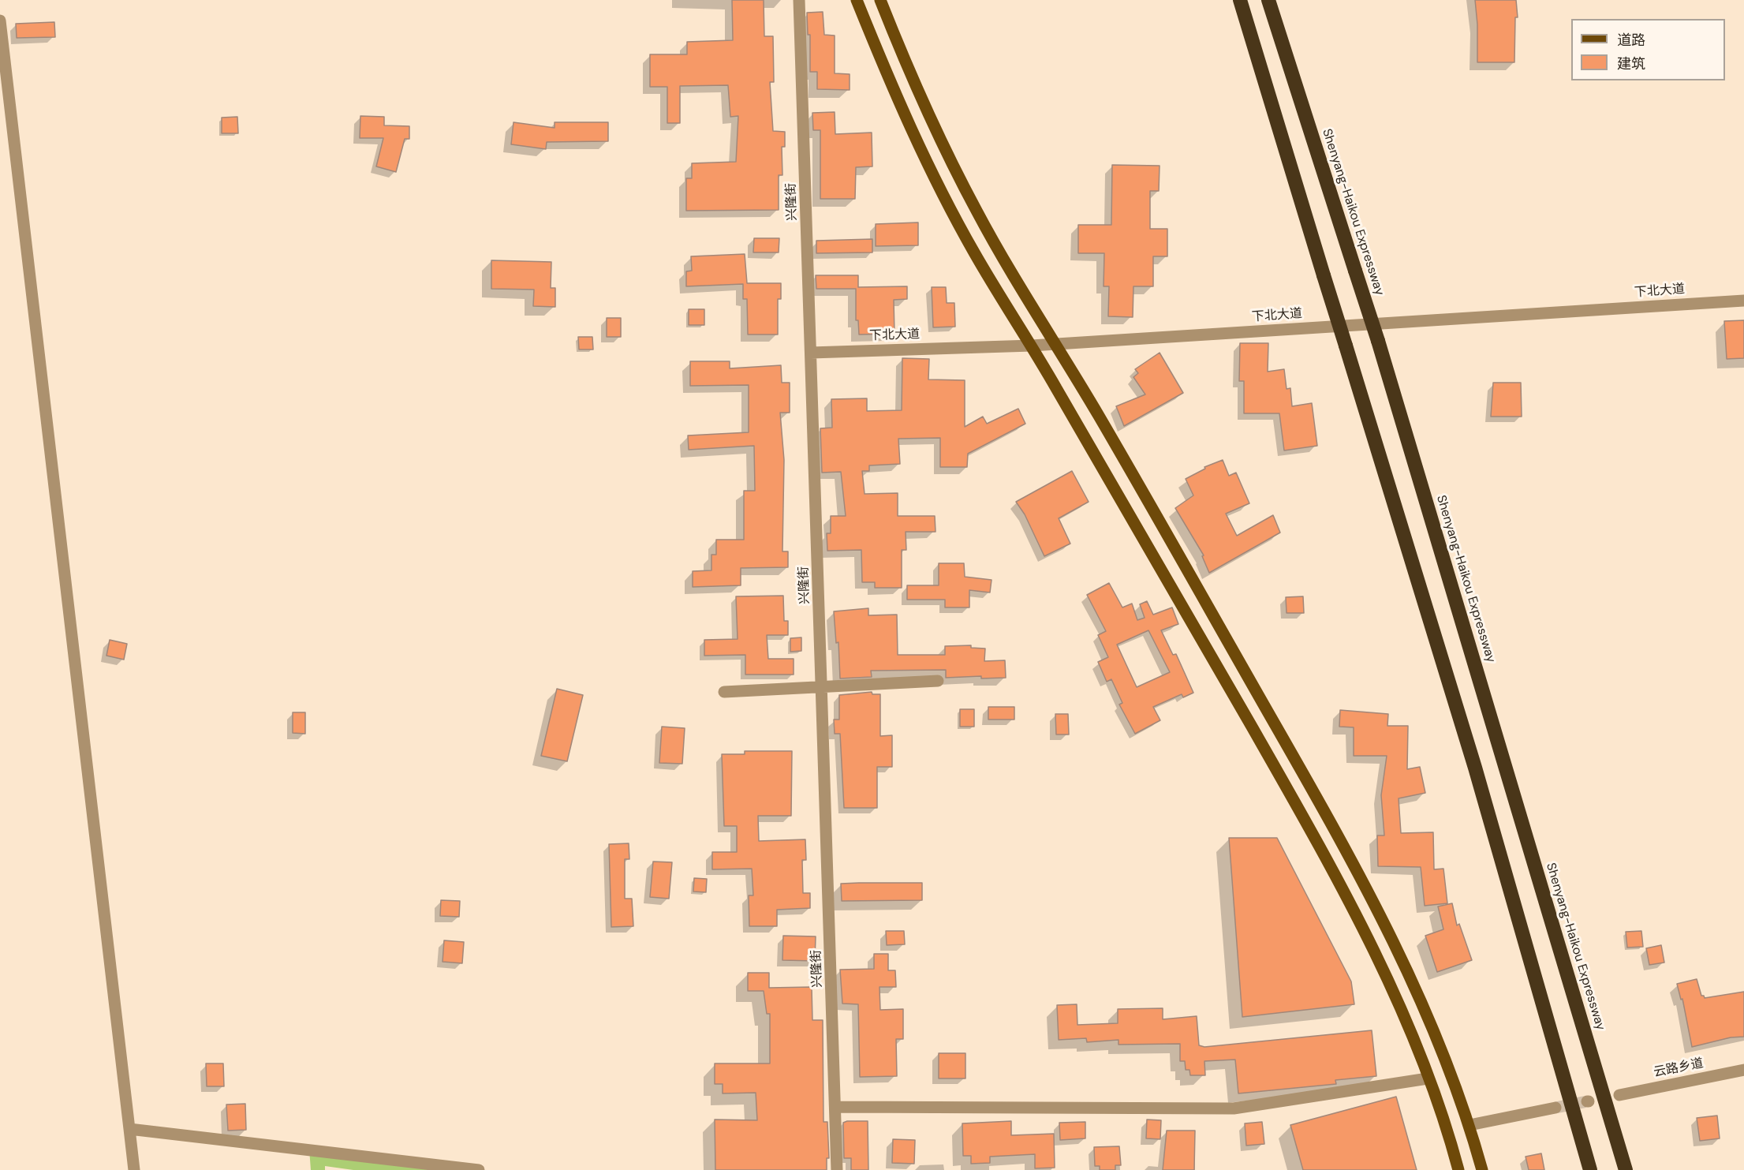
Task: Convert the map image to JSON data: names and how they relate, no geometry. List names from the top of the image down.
{
  "streets": {
    "highway": ["Shenyang-Haikou Expressway"],
    "street": ["兴隆街", "下北大道", "云路乡道"]
  },
  "crossings": [
    ["兴隆街", "下北大道"]
  ],
  "legend": ["道路", "建筑"]
}
